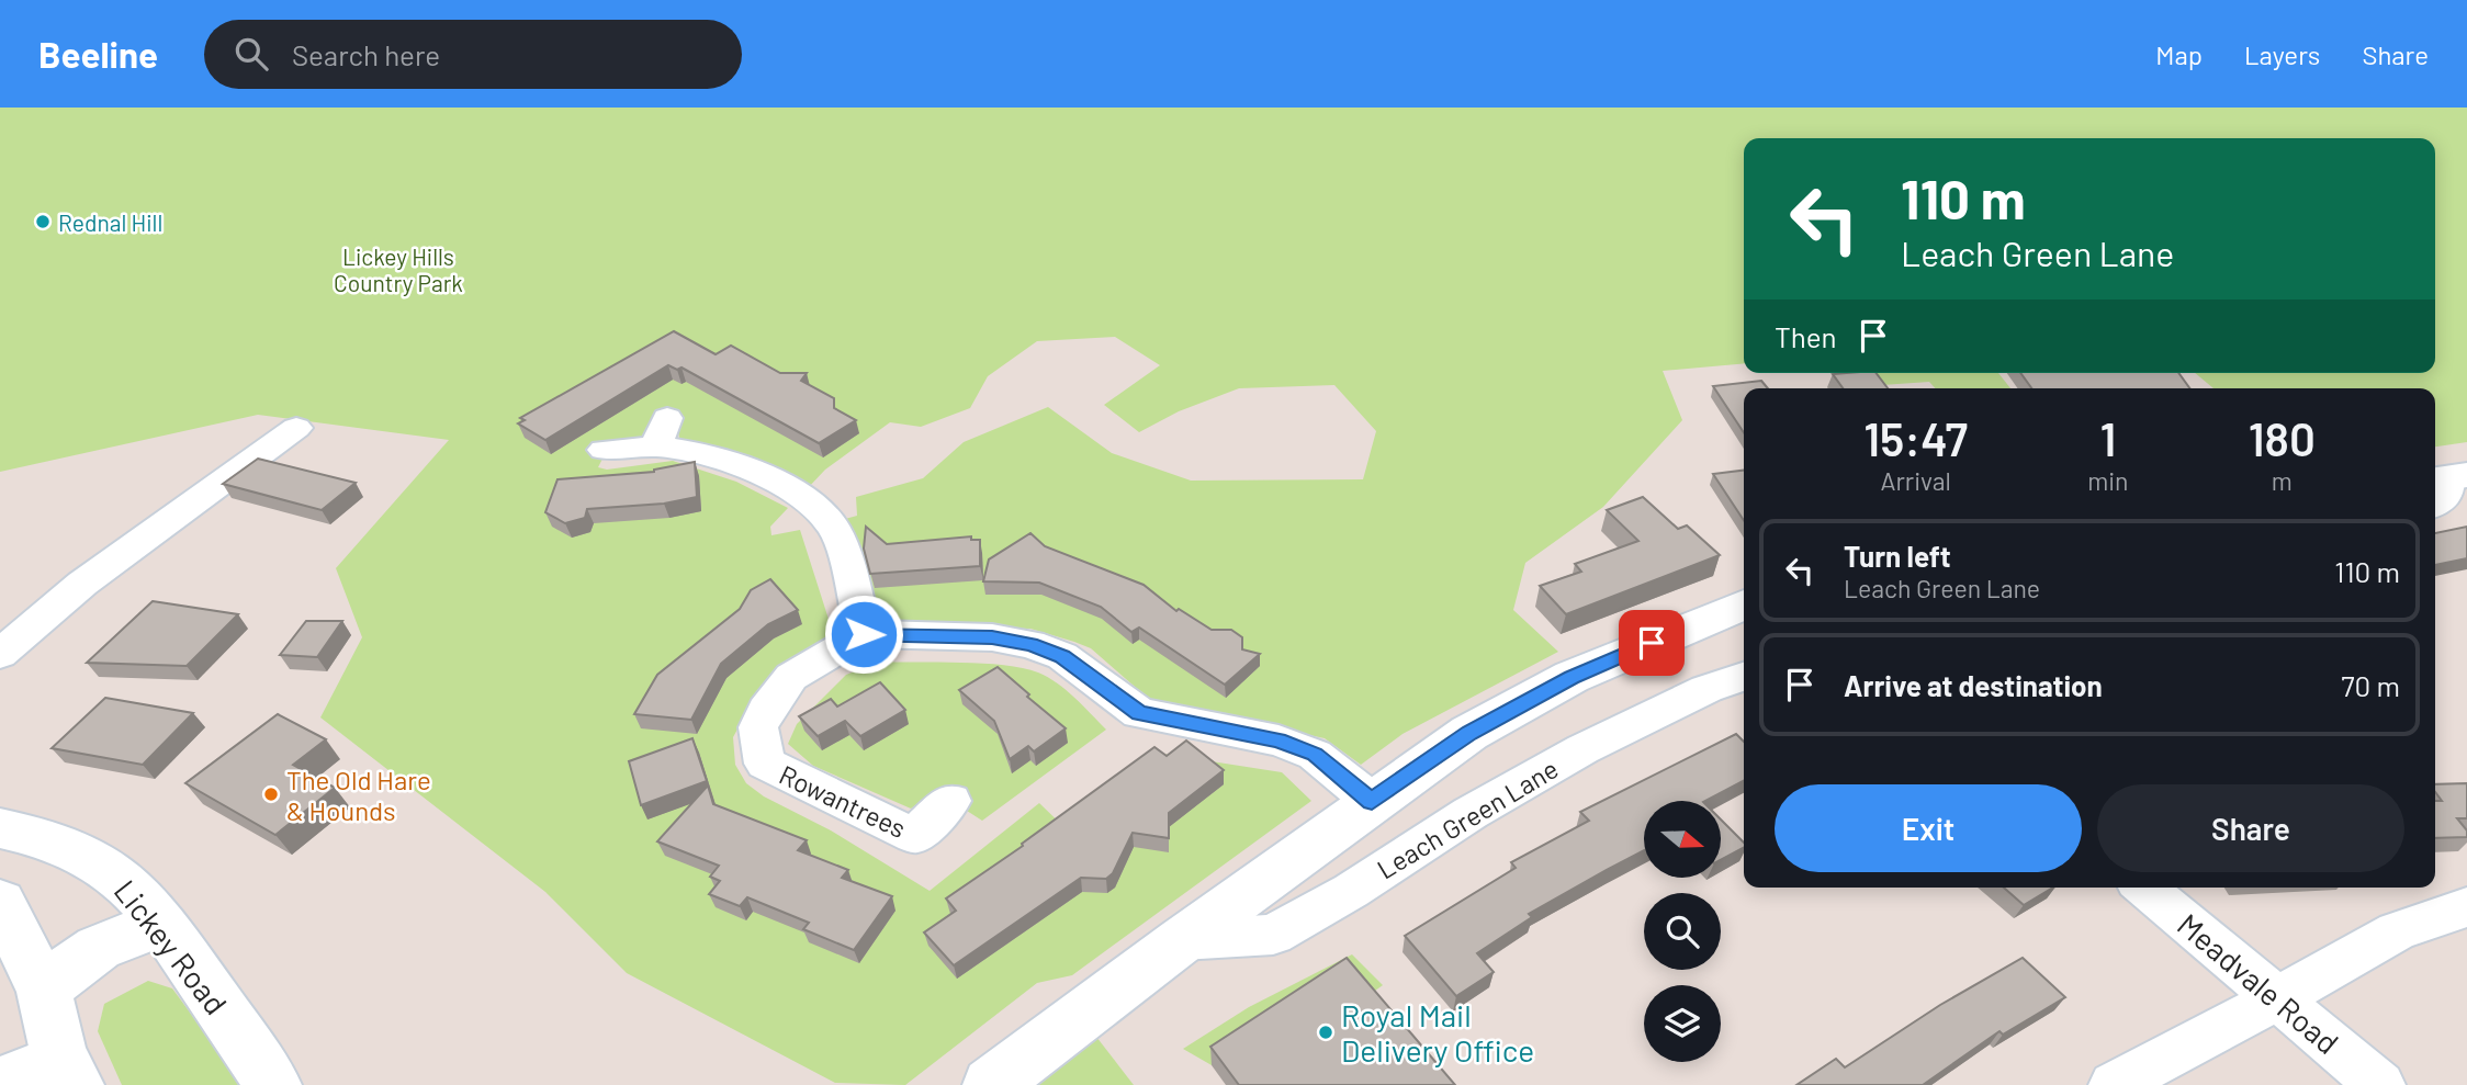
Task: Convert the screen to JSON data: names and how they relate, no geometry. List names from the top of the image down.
{
  "streets": {
    "street": [
      "Rowantrees",
      "Leach Green Lane",
      "Lickey Road",
      "Meadvale Road"
    ]
  },
  "parks": ["Lickey Hills Country Park"],
  "places": ["Rednal Hill", "The Old Hare & Hounds", "Royal Mail Delivery Office"],
  "north": "right",
  "page": {
    "header": "Beeline",
    "search": "Search here",
    "nav": ["Map", "Layers", "Share"],
    "turn": ["110 m", "Leach Green Lane"],
    "then": "Then",
    "eta": [
      "15:47",
      "Arrival",
      "1",
      "min",
      "180",
      "m"
    ],
    "list": [
      {
        "name": "Turn left",
        "note": "Leach Green Lane",
        "value": "110 m"
      },
      {
        "name": "Arrive at destination",
        "value": "70 m"
      }
    ],
    "buttons": ["Exit", "Share"]
  }
}
